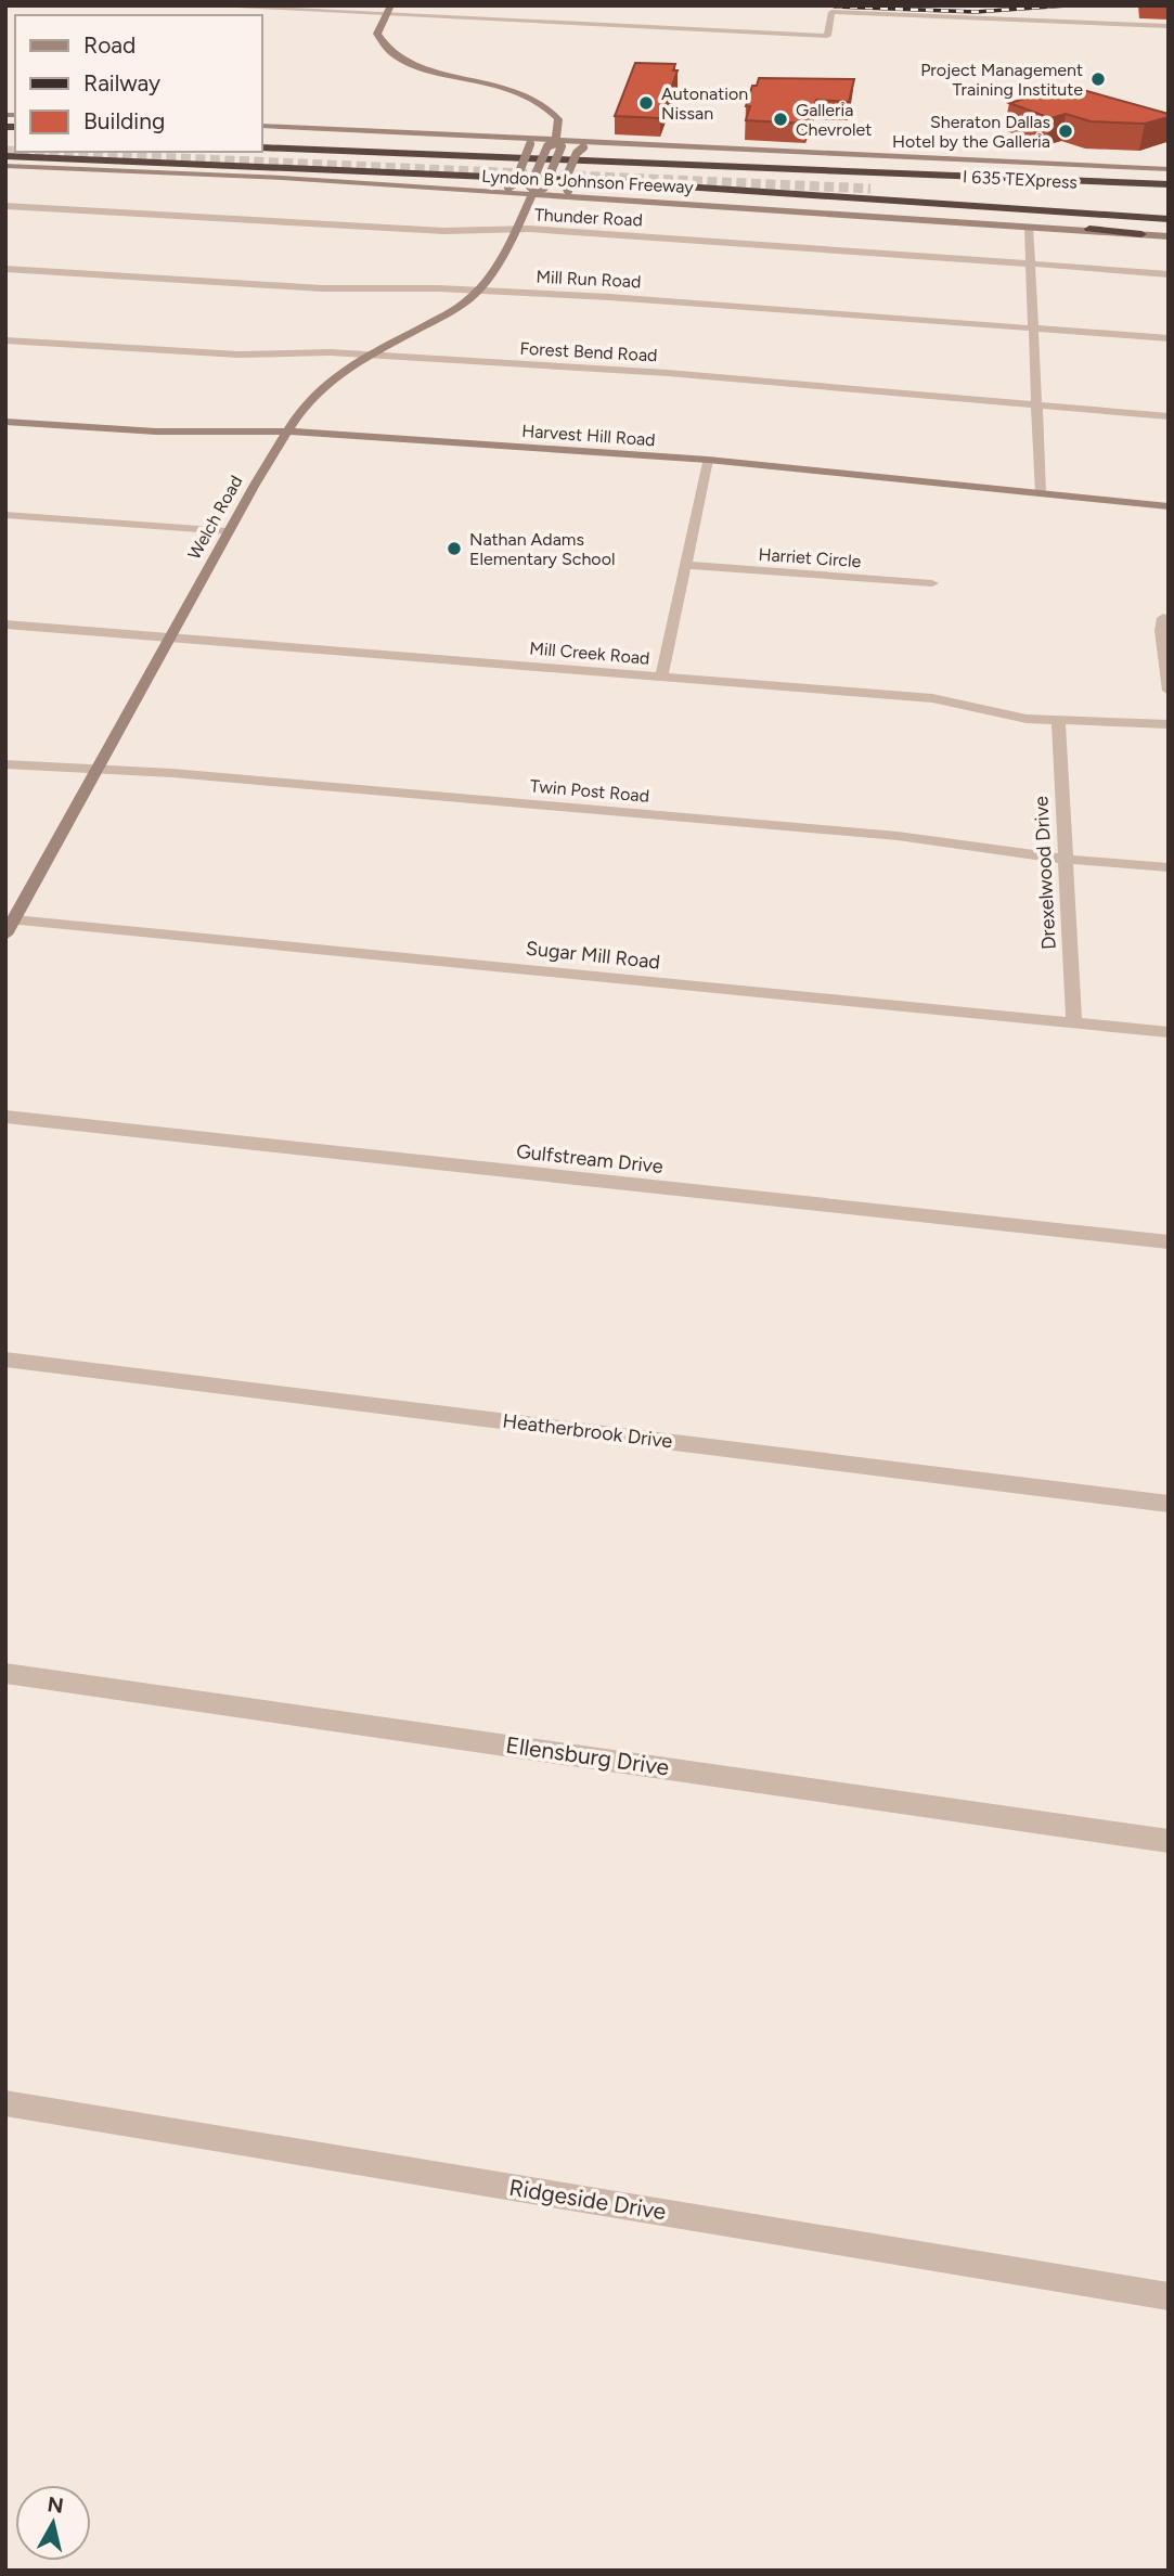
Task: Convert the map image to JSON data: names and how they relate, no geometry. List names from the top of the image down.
{
  "streets": {
    "highway": ["I 635 TEXpress", "Lyndon B Johnson Freeway"],
    "street": [
      "Thunder Road",
      "Mill Run Road",
      "Forest Bend Road",
      "Harvest Hill Road",
      "Welch Road",
      "Harriet Circle",
      "Mill Creek Road",
      "Twin Post Road",
      "Drexelwood Drive",
      "Sugar Mill Road",
      "Gulfstream Drive",
      "Heatherbrook Drive",
      "Ellensburg Drive",
      "Ridgeside Drive"
    ]
  },
  "crossings": [
    ["Lyndon B Johnson Freeway", "Welch Road"],
    ["Thunder Road", "Welch Road"],
    ["Mill Run Road", "Welch Road"],
    ["Forest Bend Road", "Welch Road"],
    ["Harvest Hill Road", "Welch Road"],
    ["Welch Road", "Mill Creek Road"],
    ["Welch Road", "Twin Post Road"],
    ["Welch Road", "Sugar Mill Road"],
    ["Mill Creek Road", "Drexelwood Drive"],
    ["Twin Post Road", "Drexelwood Drive"],
    ["Drexelwood Drive", "Sugar Mill Road"]
  ],
  "places": [
    "Project Management Training Institute",
    "Autonation Nissan",
    "Galleria Chevrolet",
    "Sheraton Dallas Hotel by the Galleria",
    "Nathan Adams Elementary School"
  ],
  "legend": ["Road", "Railway", "Building"],
  "north": "top"
}
